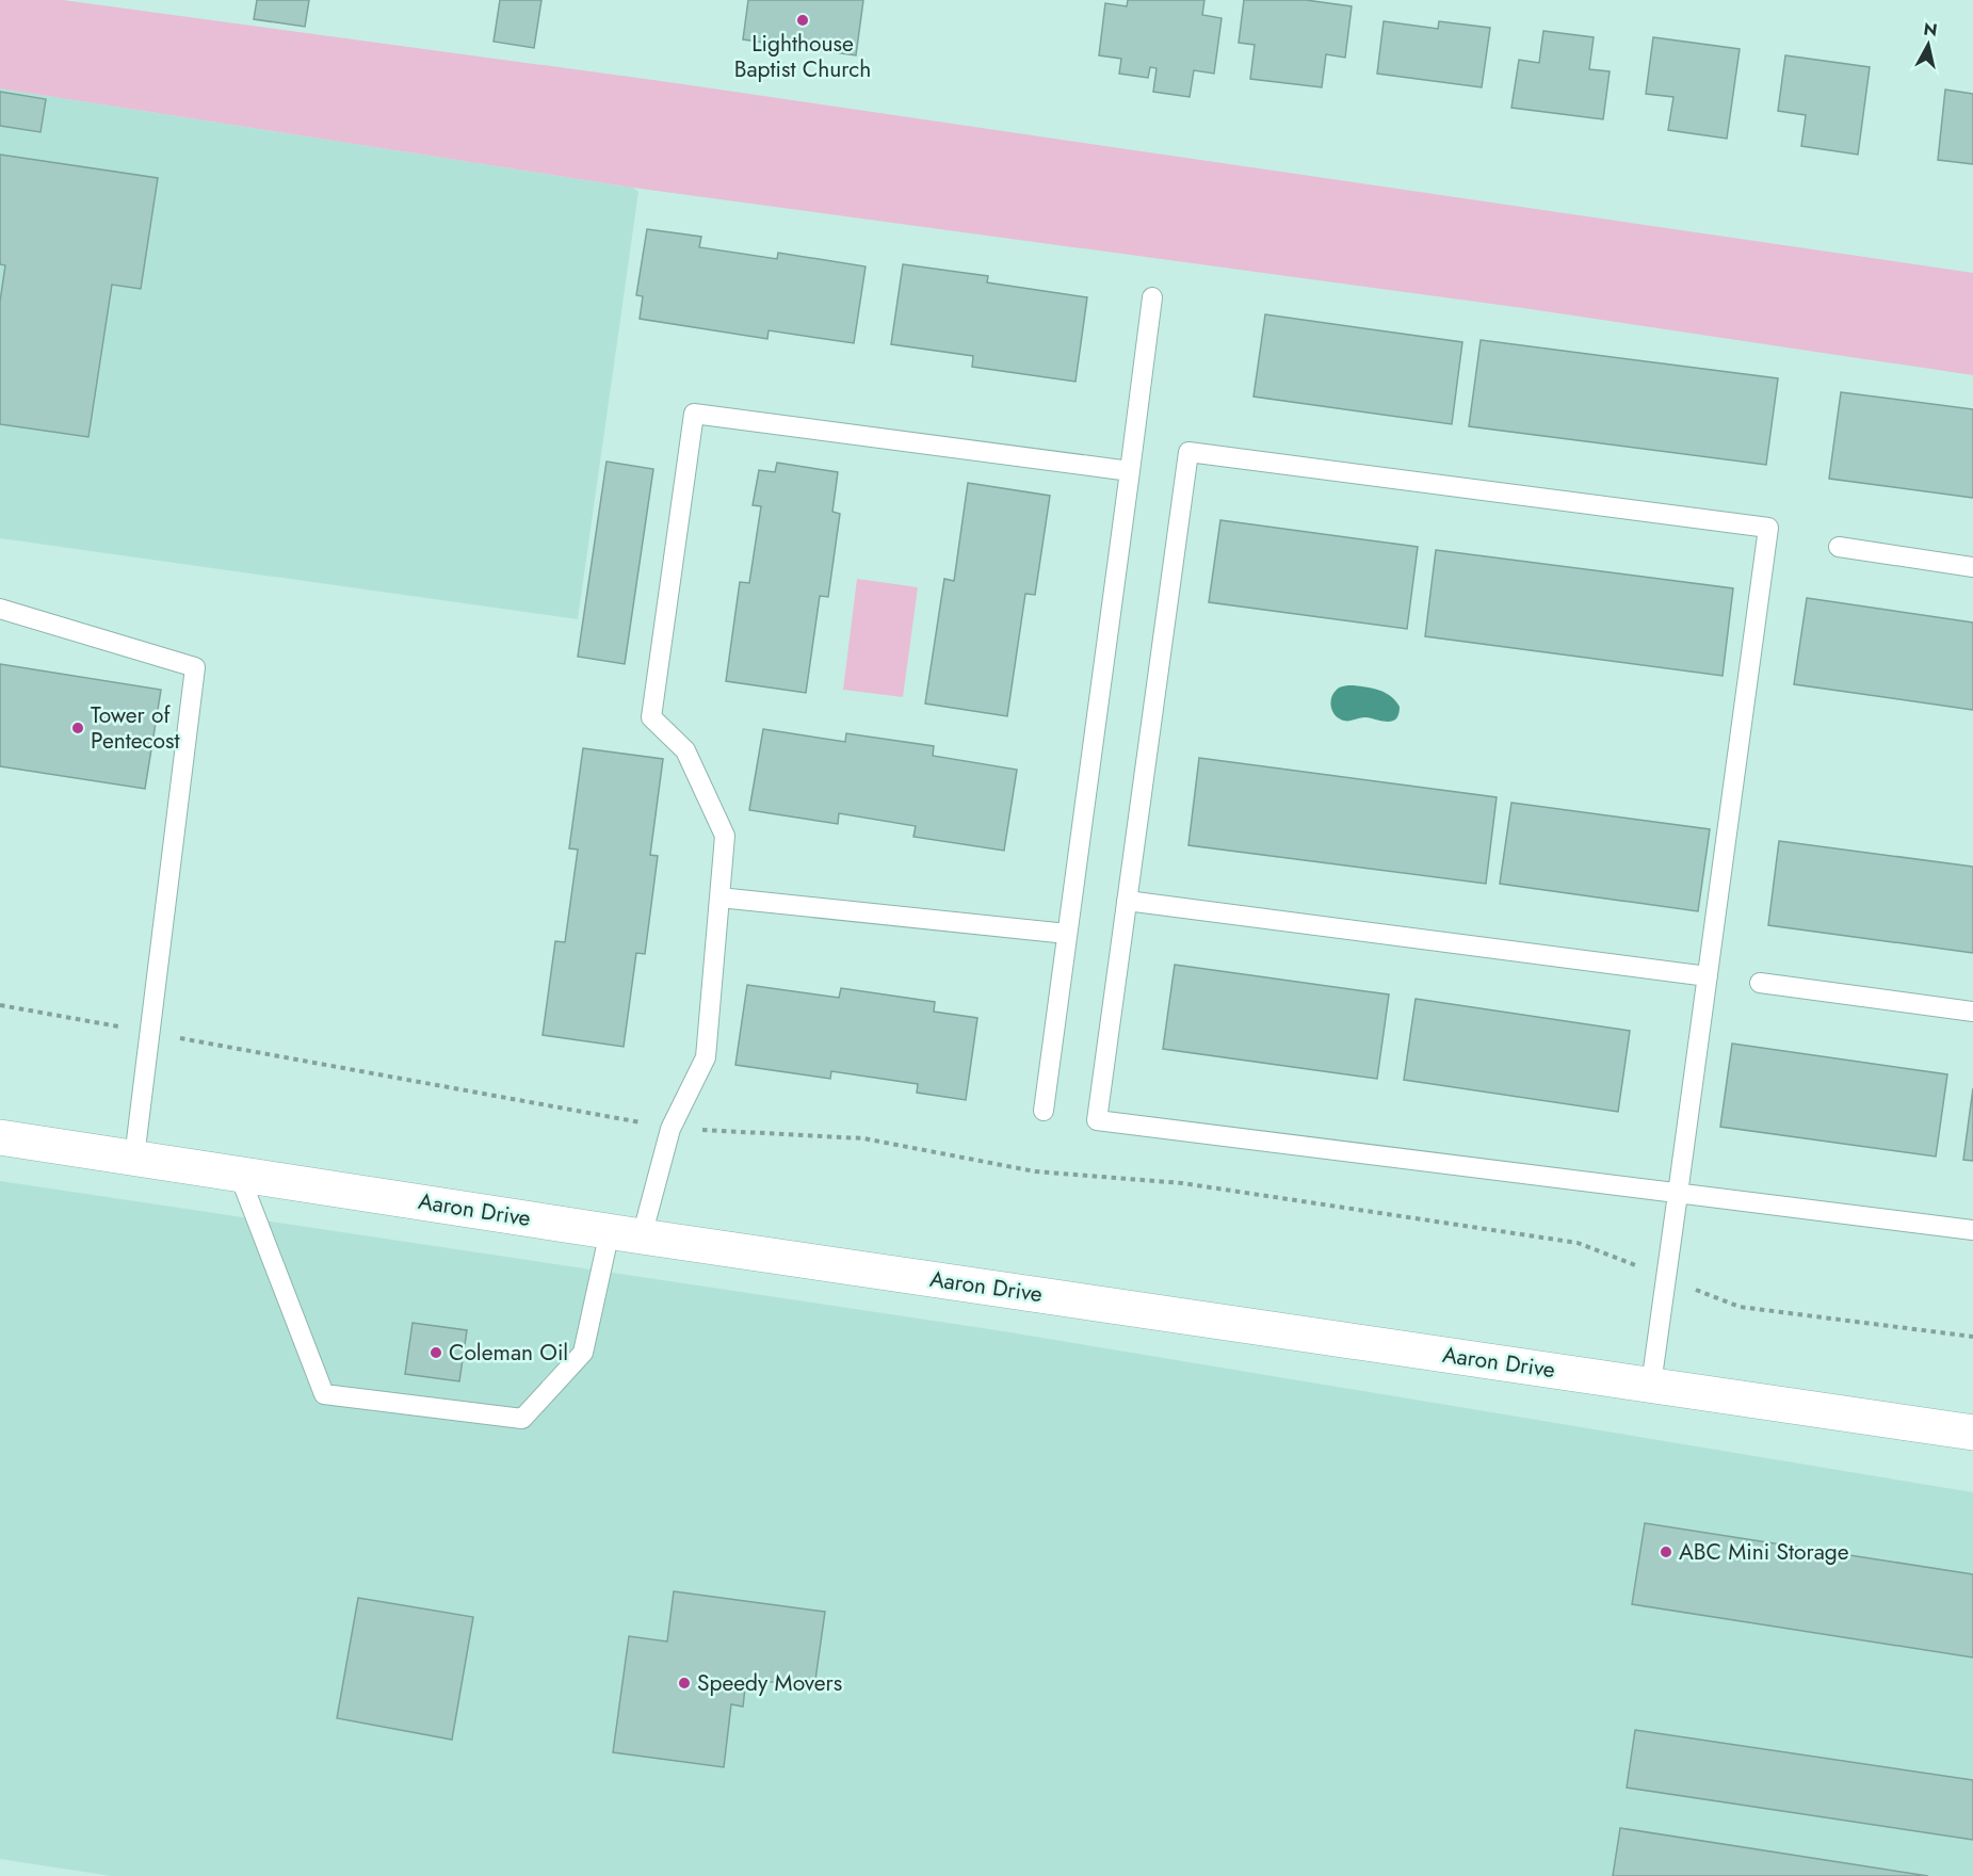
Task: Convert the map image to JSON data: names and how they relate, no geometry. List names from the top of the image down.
{
  "streets": {
    "street": ["Aaron Drive"]
  },
  "places": [
    "Lighthouse Baptist Church",
    "Tower of Pentecost",
    "Coleman Oil",
    "ABC Mini Storage",
    "Speedy Movers"
  ],
  "north": "top"
}
